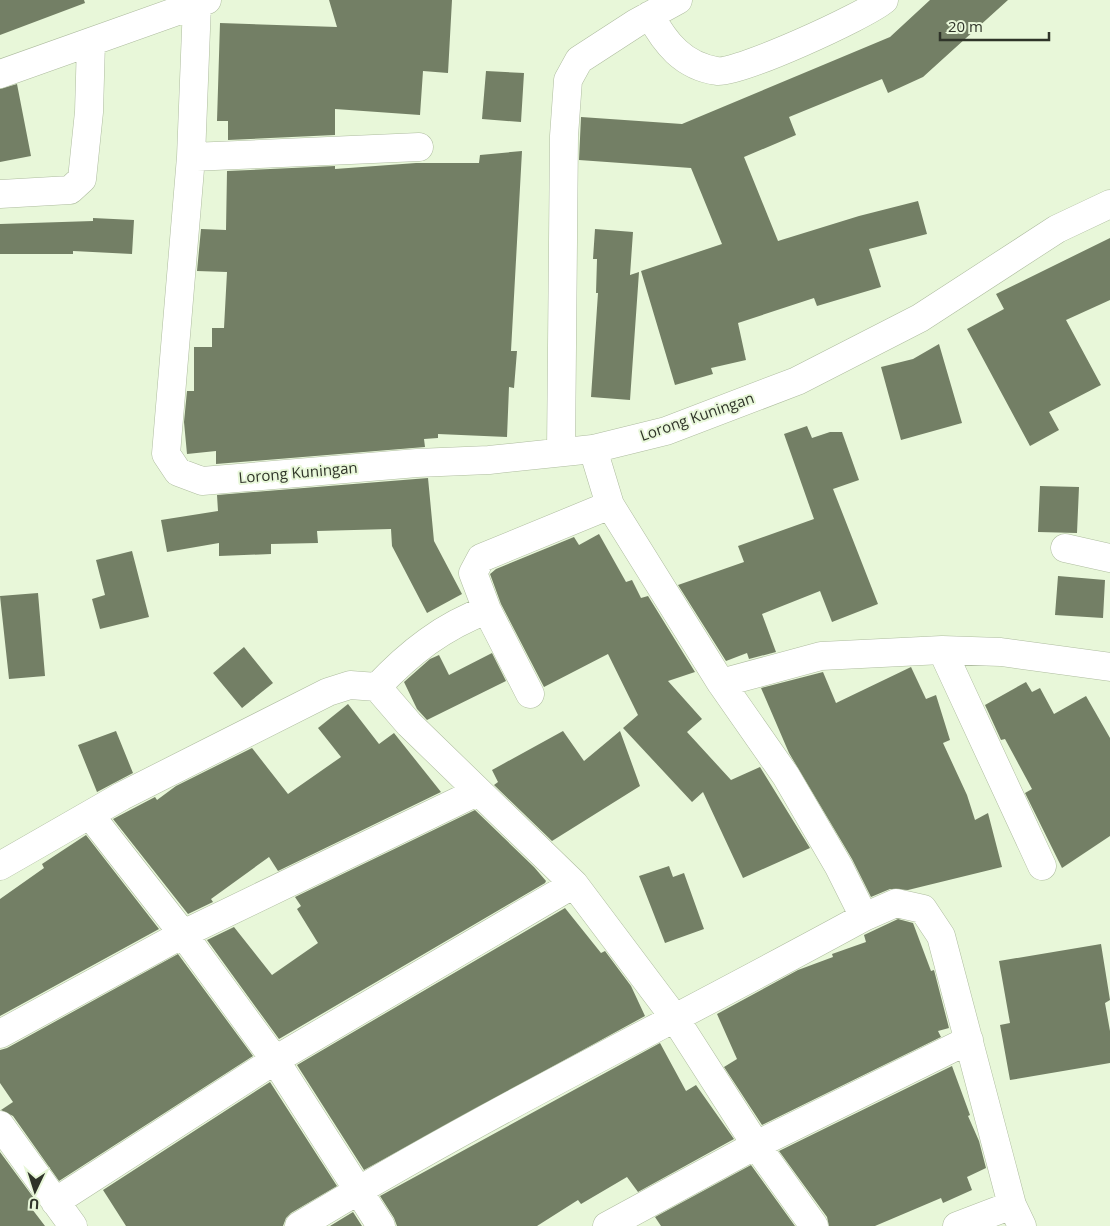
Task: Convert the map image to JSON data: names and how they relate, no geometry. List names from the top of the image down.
{
  "streets": {
    "street": ["Lorong Kuningan"]
  },
  "scale_bar": "20 m",
  "north": "bottom"
}
